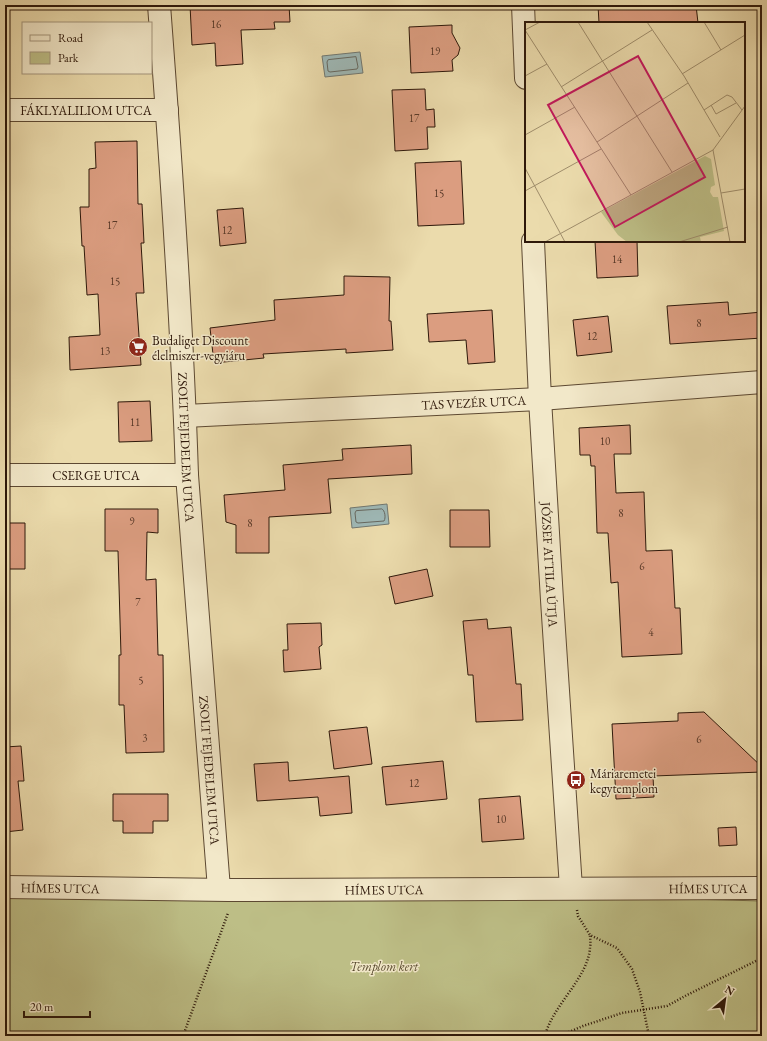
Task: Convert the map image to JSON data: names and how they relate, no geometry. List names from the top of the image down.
{
  "streets": {
    "street": [
      "FÁKLYALILIOM UTCA",
      "TAS VEZÉR UTCA",
      "ZSOLT FEJEDELEM UTCA",
      "CSERGE UTCA",
      "JÓZSEF ATTILA ÚTJA",
      "HÍMES UTCA"
    ]
  },
  "crossings": [
    ["FÁKLYALILIOM UTCA", "ZSOLT FEJEDELEM UTCA"],
    ["TAS VEZÉR UTCA", "ZSOLT FEJEDELEM UTCA"],
    ["TAS VEZÉR UTCA", "JÓZSEF ATTILA ÚTJA"],
    ["ZSOLT FEJEDELEM UTCA", "CSERGE UTCA"],
    ["ZSOLT FEJEDELEM UTCA", "HÍMES UTCA"],
    ["JÓZSEF ATTILA ÚTJA", "HÍMES UTCA"]
  ],
  "parks": ["Templom kert"],
  "places": {
    "supermarket": ["Budaliget Discount élelmiszer-vegyiáru"],
    "bus stop": ["Máriaremetei kegytemplom"]
  },
  "house_numbers": [
    "16",
    "19",
    "17",
    "15",
    "17",
    "12",
    "14",
    "15",
    "8",
    "12",
    "13",
    "11",
    "10",
    "8",
    "9",
    "8",
    "6",
    "7",
    "4",
    "5",
    "3",
    "6",
    "12",
    "10"
  ],
  "legend": ["Road", "Park"],
  "scale_bar": "20 m",
  "north": "top right"
}
